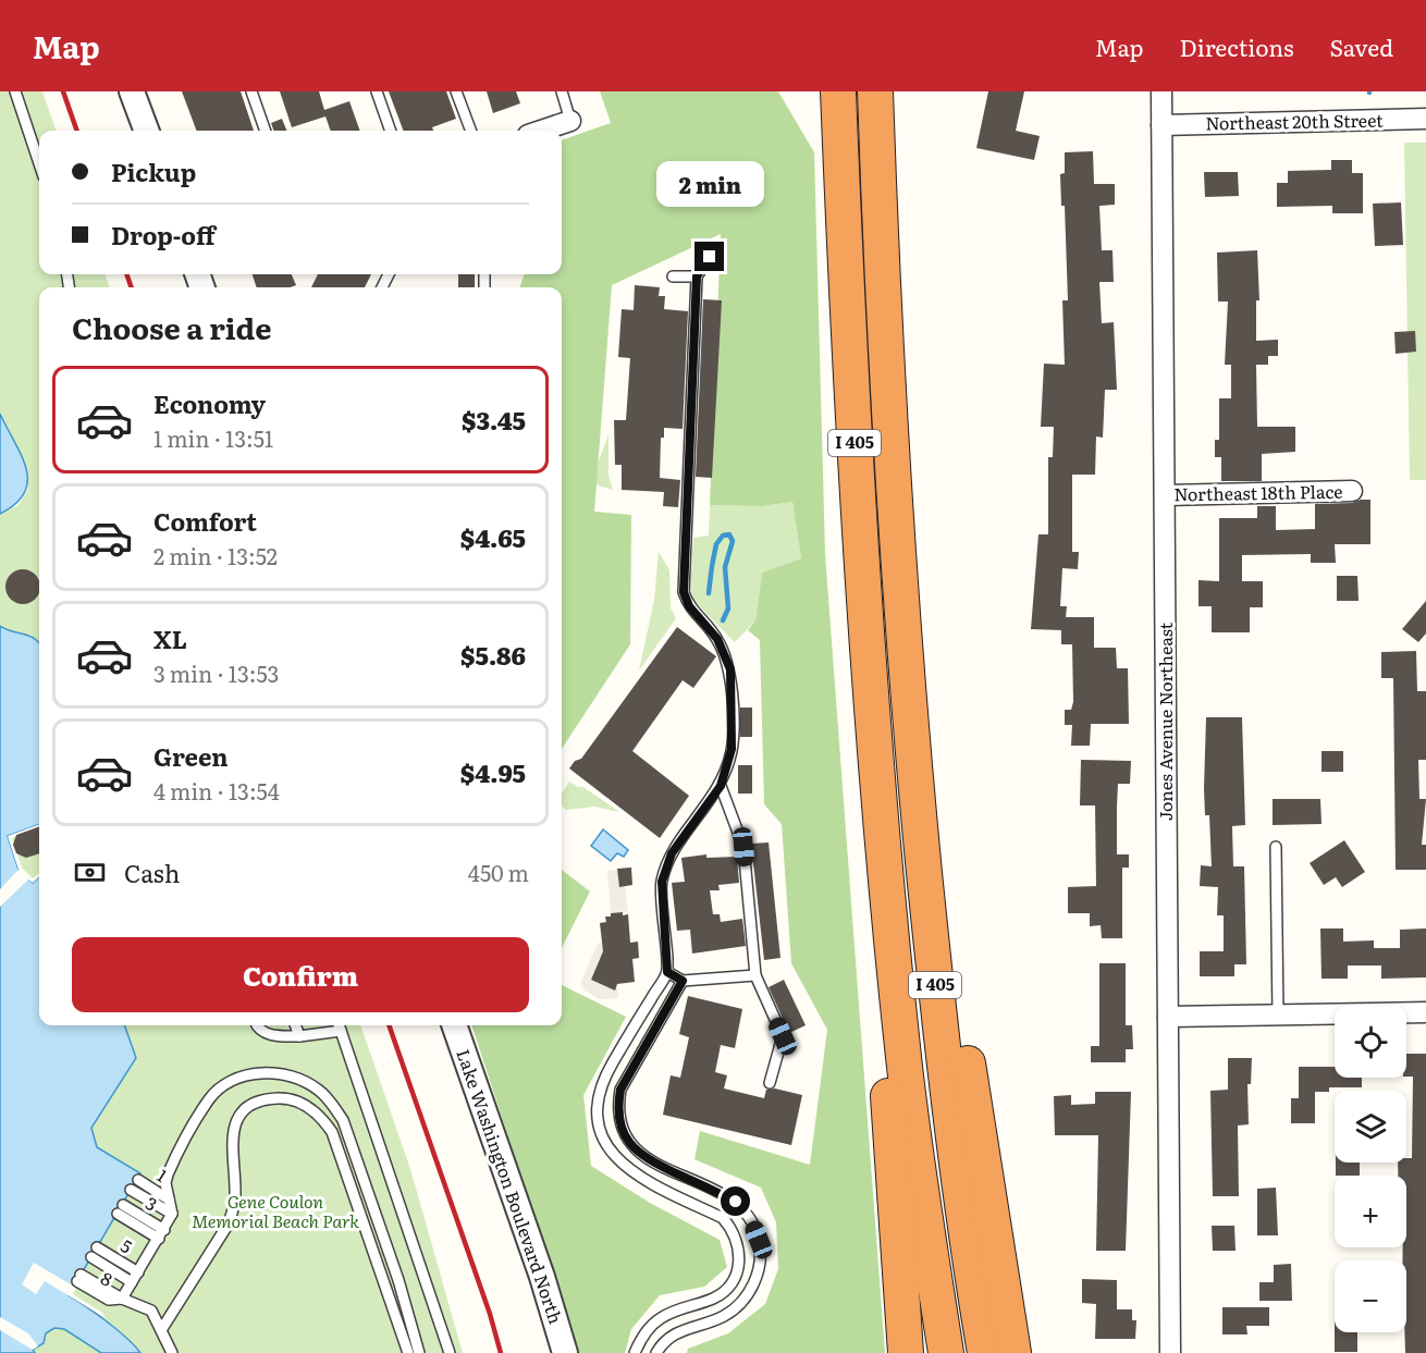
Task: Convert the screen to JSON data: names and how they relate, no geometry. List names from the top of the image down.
{
  "streets": {
    "highway": ["I 405"],
    "street": [
      "Northeast 20th Street",
      "Northeast 18th Place",
      "Jones Avenue Northeast",
      "Lake Washington Boulevard North"
    ],
    "lane": ["1", "3", "5"]
  },
  "crossings": [
    ["Northeast 20th Street", "Jones Avenue Northeast"],
    ["Northeast 18th Place", "Jones Avenue Northeast"]
  ],
  "parks": ["Gene Coulon Memorial Beach Park"],
  "page": {
    "header": "Map",
    "nav": ["Map", "Directions", "Saved"],
    "banner": ["Pickup", "Drop-off"],
    "bubble": "2 min",
    "heading": "Choose a ride",
    "list": [
      {
        "name": "Economy",
        "note": "1 min · 13:51",
        "value": "$3.45"
      },
      {
        "name": "Comfort",
        "note": "2 min · 13:52",
        "value": "$4.65"
      },
      {
        "name": "XL",
        "note": "3 min · 13:53",
        "value": "$5.86"
      },
      {
        "name": "Green",
        "note": "4 min · 13:54",
        "value": "$4.95"
      }
    ],
    "pay": ["Cash", "450 m"],
    "buttons": "Confirm",
    "map_buttons": ["+", "−"]
  }
}
